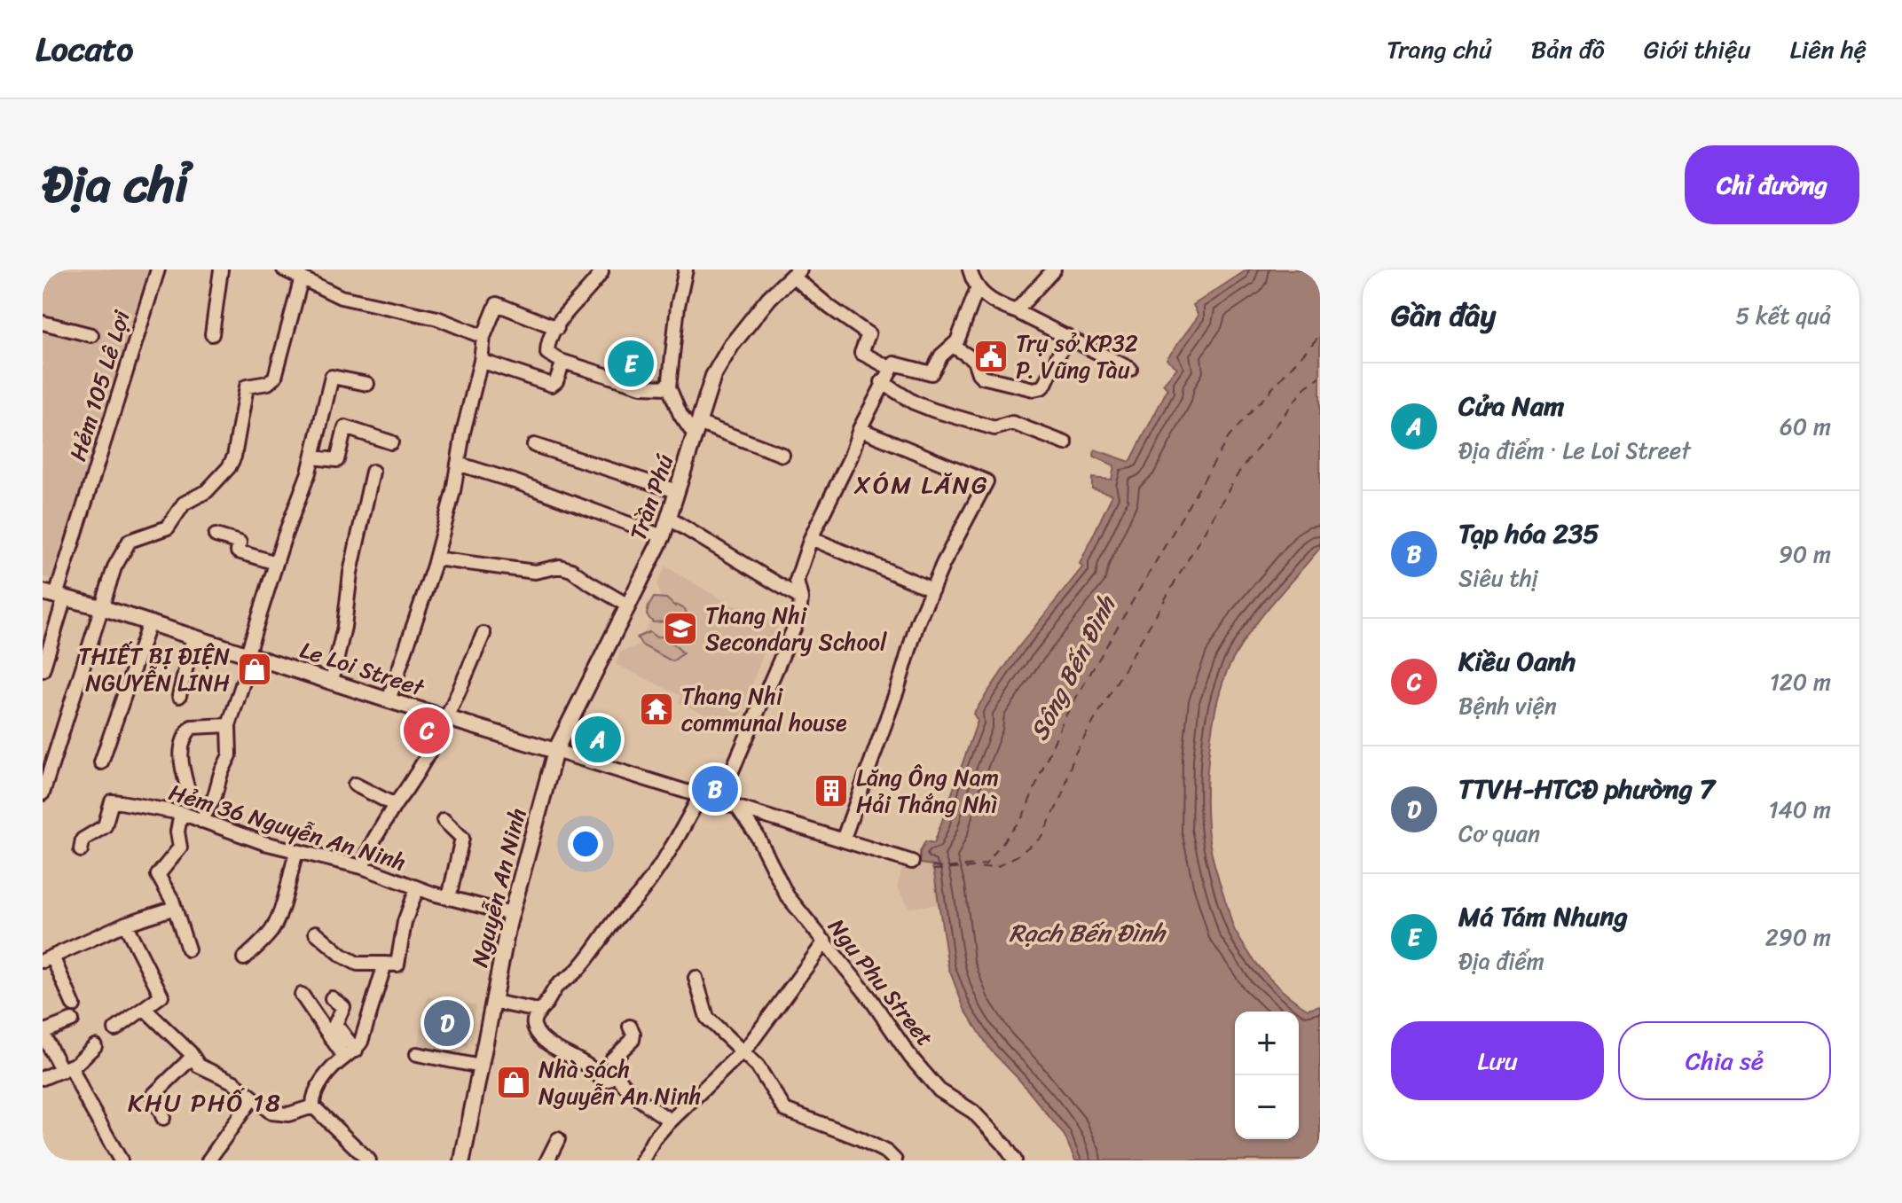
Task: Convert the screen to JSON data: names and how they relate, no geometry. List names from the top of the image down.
{
  "streets": {
    "main road": ["Trần Phú", "Le Loi Street", "Nguyễn An Ninh"],
    "street": ["Hẻm 105 Lê Lợi", "Hẻm 36 Nguyễn An Ninh", "Ngu Phu Street"]
  },
  "crossings": [
    ["Hẻm 105 Lê Lợi", "Le Loi Street"],
    ["Trần Phú", "Le Loi Street"],
    ["Trần Phú", "Nguyễn An Ninh"],
    ["Le Loi Street", "Nguyễn An Ninh"],
    ["Le Loi Street", "Ngu Phu Street"],
    ["Hẻm 36 Nguyễn An Ninh", "Nguyễn An Ninh"]
  ],
  "districts": ["XÓM LĂNG", "KHU PHỐ 18"],
  "water": ["Sông Bến Đình", "Rạch Bến Đình"],
  "places": {
    "public building": ["Trụ sở KP32 P. Vũng Tàu"],
    "school or university": ["Thang Nhi Secondary School"],
    "shop": ["THIẾT BỊ ĐIỆN NGUYỄN LINH", "Nhà sách Nguyễn An Ninh"],
    "temple": ["Thang Nhi communal house"],
    "building": ["Lăng Ông Nam Hải Thắng Nhì"]
  },
  "page": {
    "header": "Locato",
    "nav": [
      "Trang chủ",
      "Bản đồ",
      "Giới thiệu",
      "Liên hệ"
    ],
    "title": "Địa chỉ",
    "buttons": [
      "Chỉ đường",
      ["Lưu", "Chia sẻ"]
    ],
    "heading": ["Gần đây", "5 kết quả"],
    "pins": [
      "E",
      "C",
      "A",
      "B",
      "D"
    ],
    "list": [
      {
        "mark": "A",
        "name": "Cửa Nam",
        "note": "Địa điểm · Le Loi Street",
        "value": "60 m"
      },
      {
        "mark": "B",
        "name": "Tạp hóa 235",
        "note": "Siêu thị",
        "value": "90 m"
      },
      {
        "mark": "C",
        "name": "Kiều Oanh",
        "note": "Bệnh viện",
        "value": "120 m"
      },
      {
        "mark": "D",
        "name": "TTVH-HTCĐ phường 7",
        "note": "Cơ quan",
        "value": "140 m"
      },
      {
        "mark": "E",
        "name": "Má Tám Nhung",
        "note": "Địa điểm",
        "value": "290 m"
      }
    ],
    "map_buttons": ["+", "−"]
  }
}
